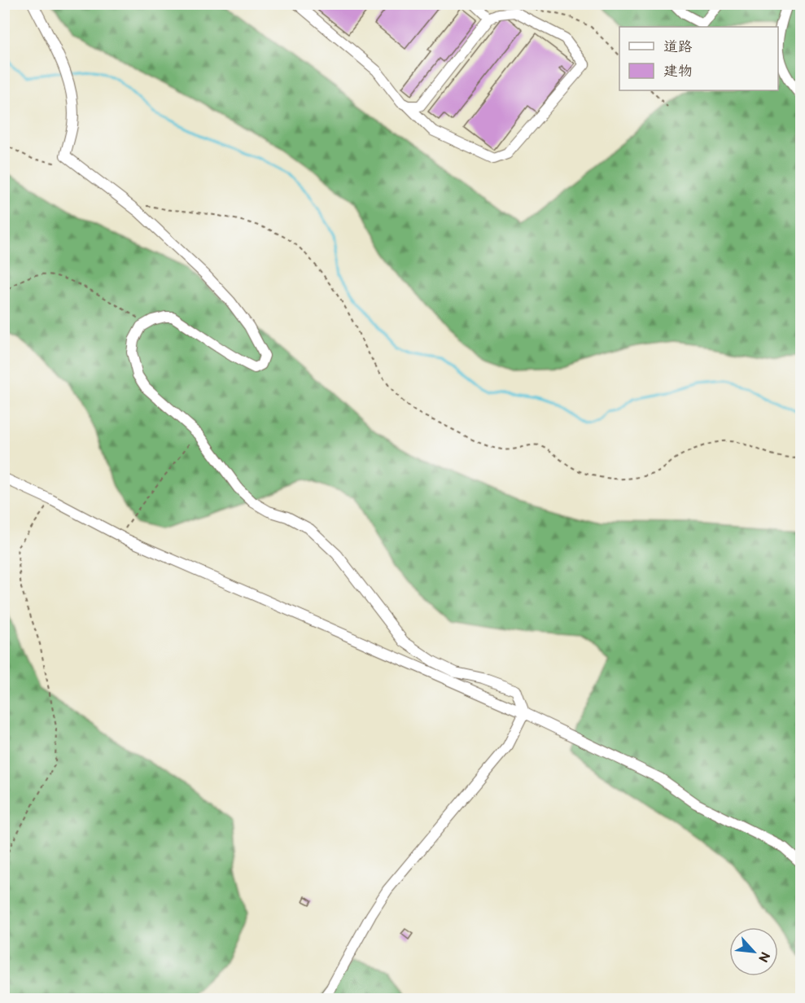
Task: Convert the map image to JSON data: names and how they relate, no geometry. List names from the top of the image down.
{
  "legend": ["道路", "建物"],
  "north": "bottom right"
}
